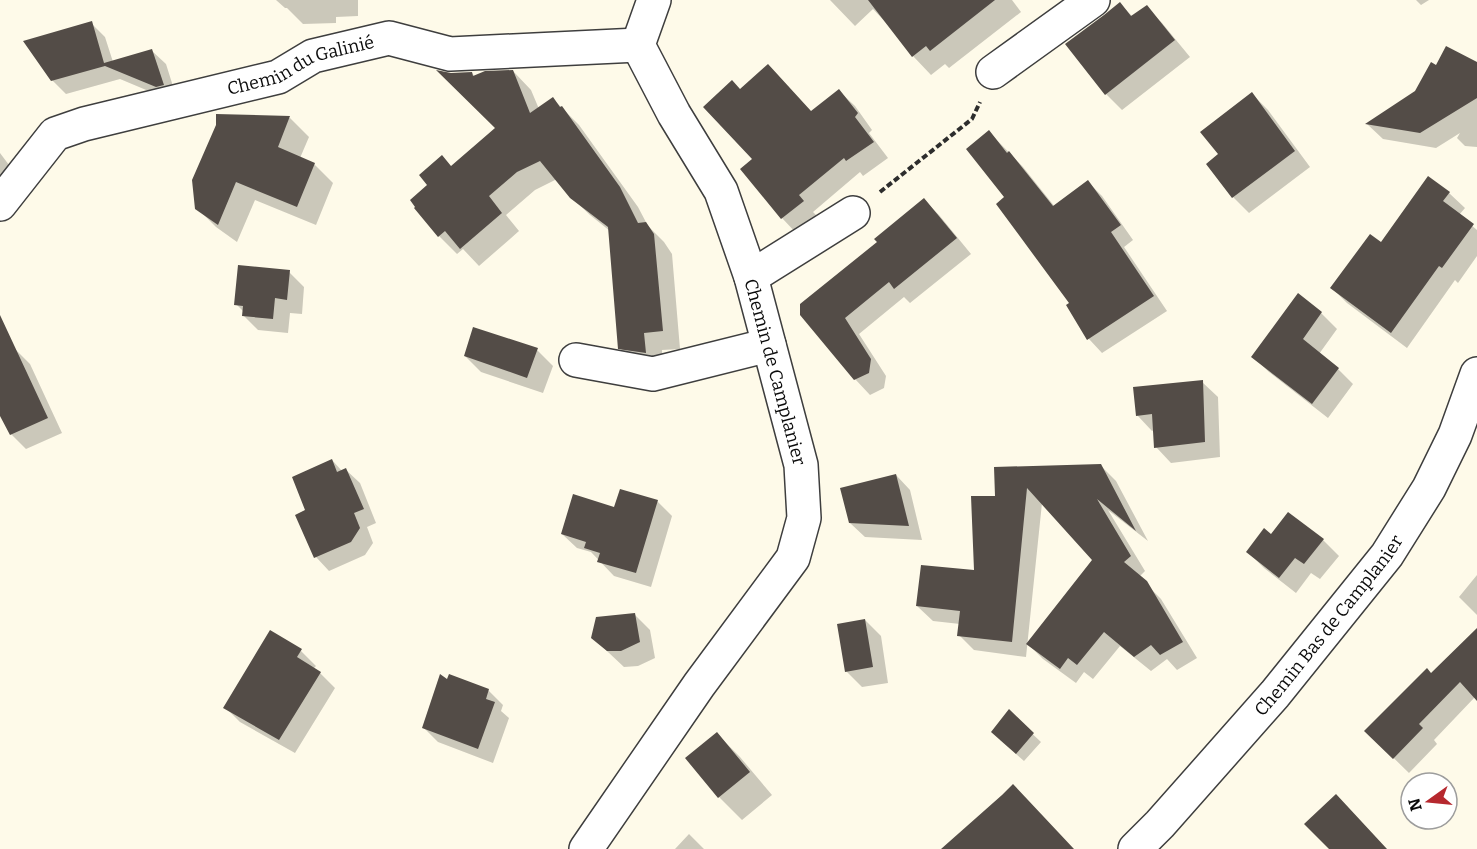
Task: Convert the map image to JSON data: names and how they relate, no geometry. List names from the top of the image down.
{
  "streets": {
    "street": ["Chemin du Galinié", "Chemin de Camplanier", "Chemin Bas de Camplanier"]
  },
  "crossings": [
    ["Chemin du Galinié", "Chemin de Camplanier"]
  ],
  "north": "left"
}
